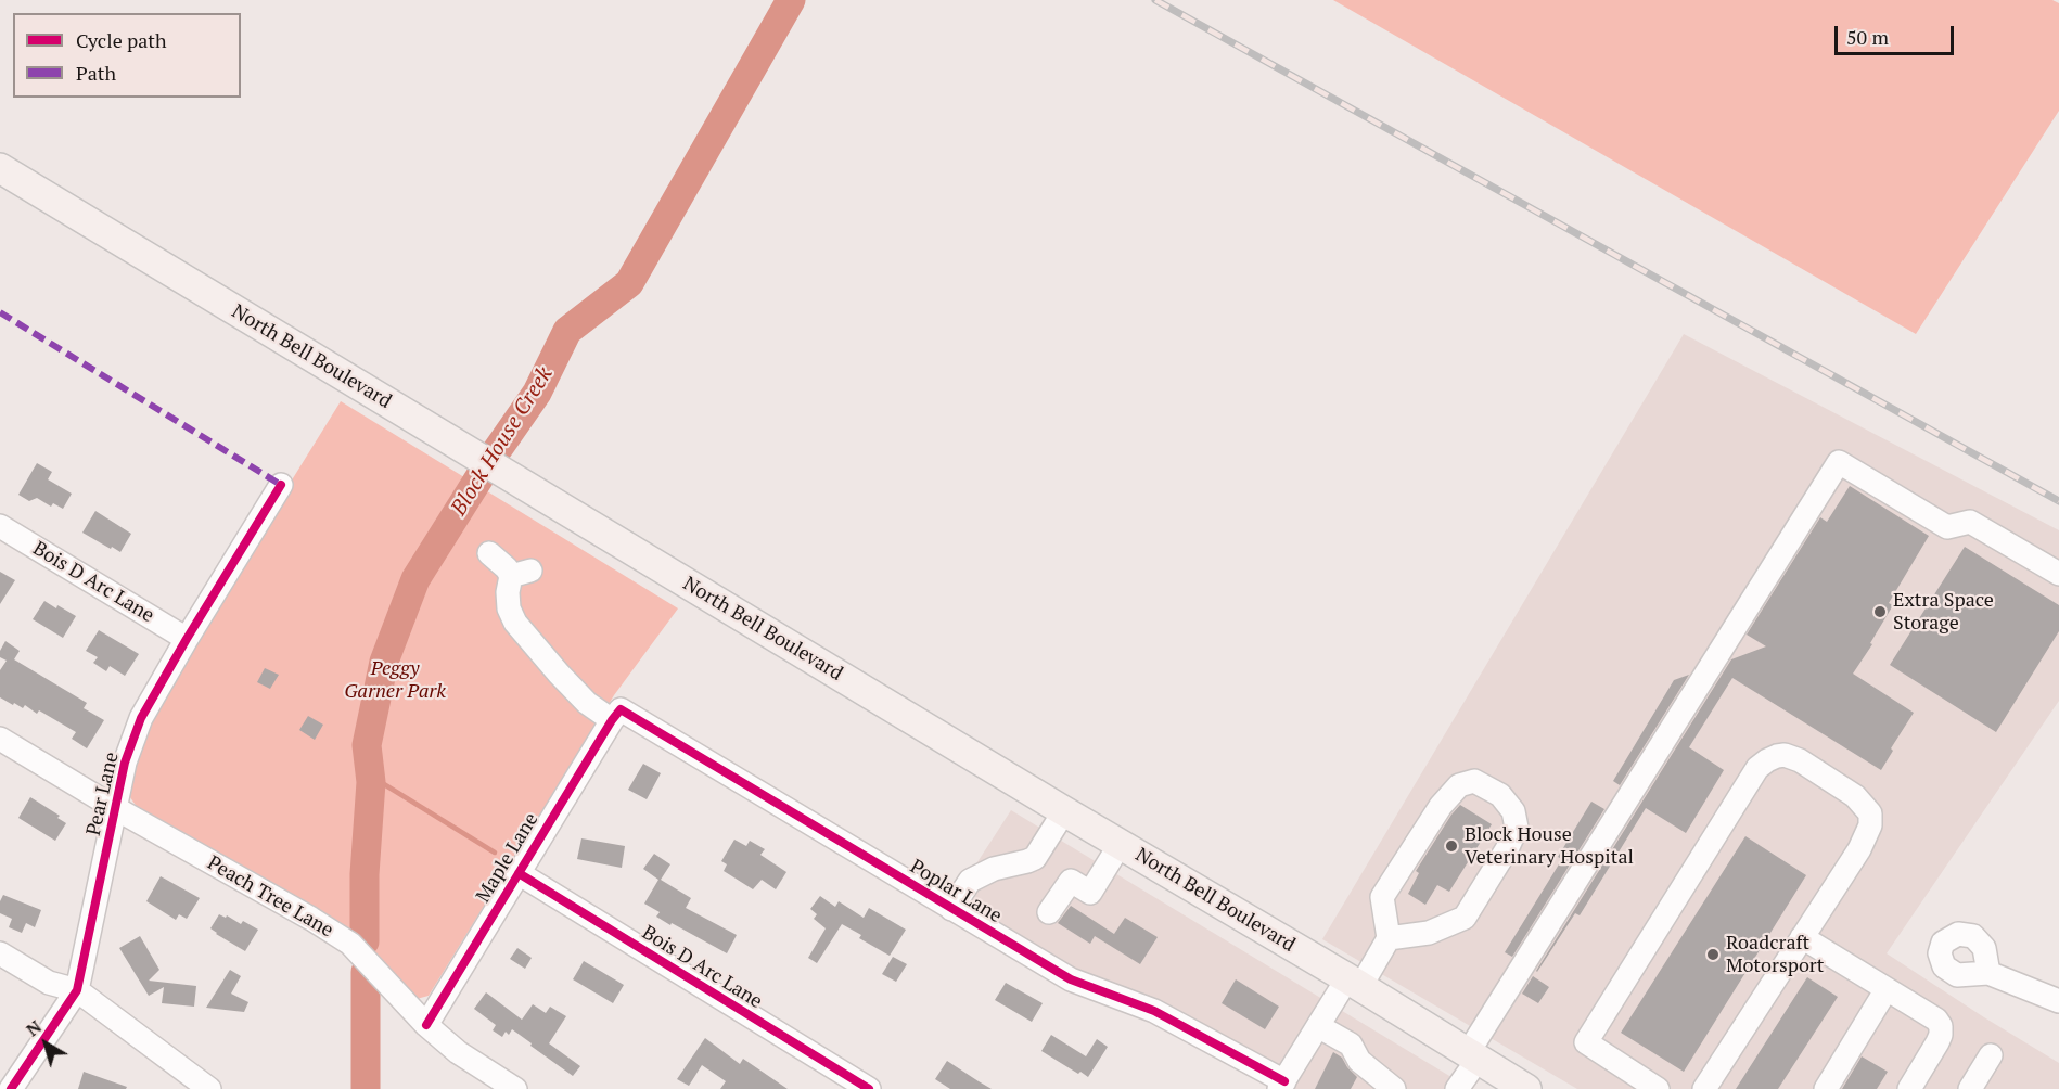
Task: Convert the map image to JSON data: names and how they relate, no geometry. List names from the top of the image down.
{
  "streets": {
    "main road": ["North Bell Boulevard"],
    "street": [
      "Bois D Arc Lane",
      "Pear Lane",
      "Maple Lane",
      "Poplar Lane",
      "Peach Tree Lane"
    ]
  },
  "crossings": [
    ["Bois D Arc Lane", "Pear Lane"],
    ["Bois D Arc Lane", "Maple Lane"],
    ["Pear Lane", "Peach Tree Lane"],
    ["Maple Lane", "Poplar Lane"],
    ["Maple Lane", "Peach Tree Lane"]
  ],
  "water": ["Block House Creek"],
  "parks": ["Peggy Garner Park"],
  "places": ["Extra Space Storage", "Block House Veterinary Hospital", "Roadcraft Motorsport"],
  "legend": ["Cycle path", "Path"],
  "scale_bar": "50 m",
  "north": "top left"
}
